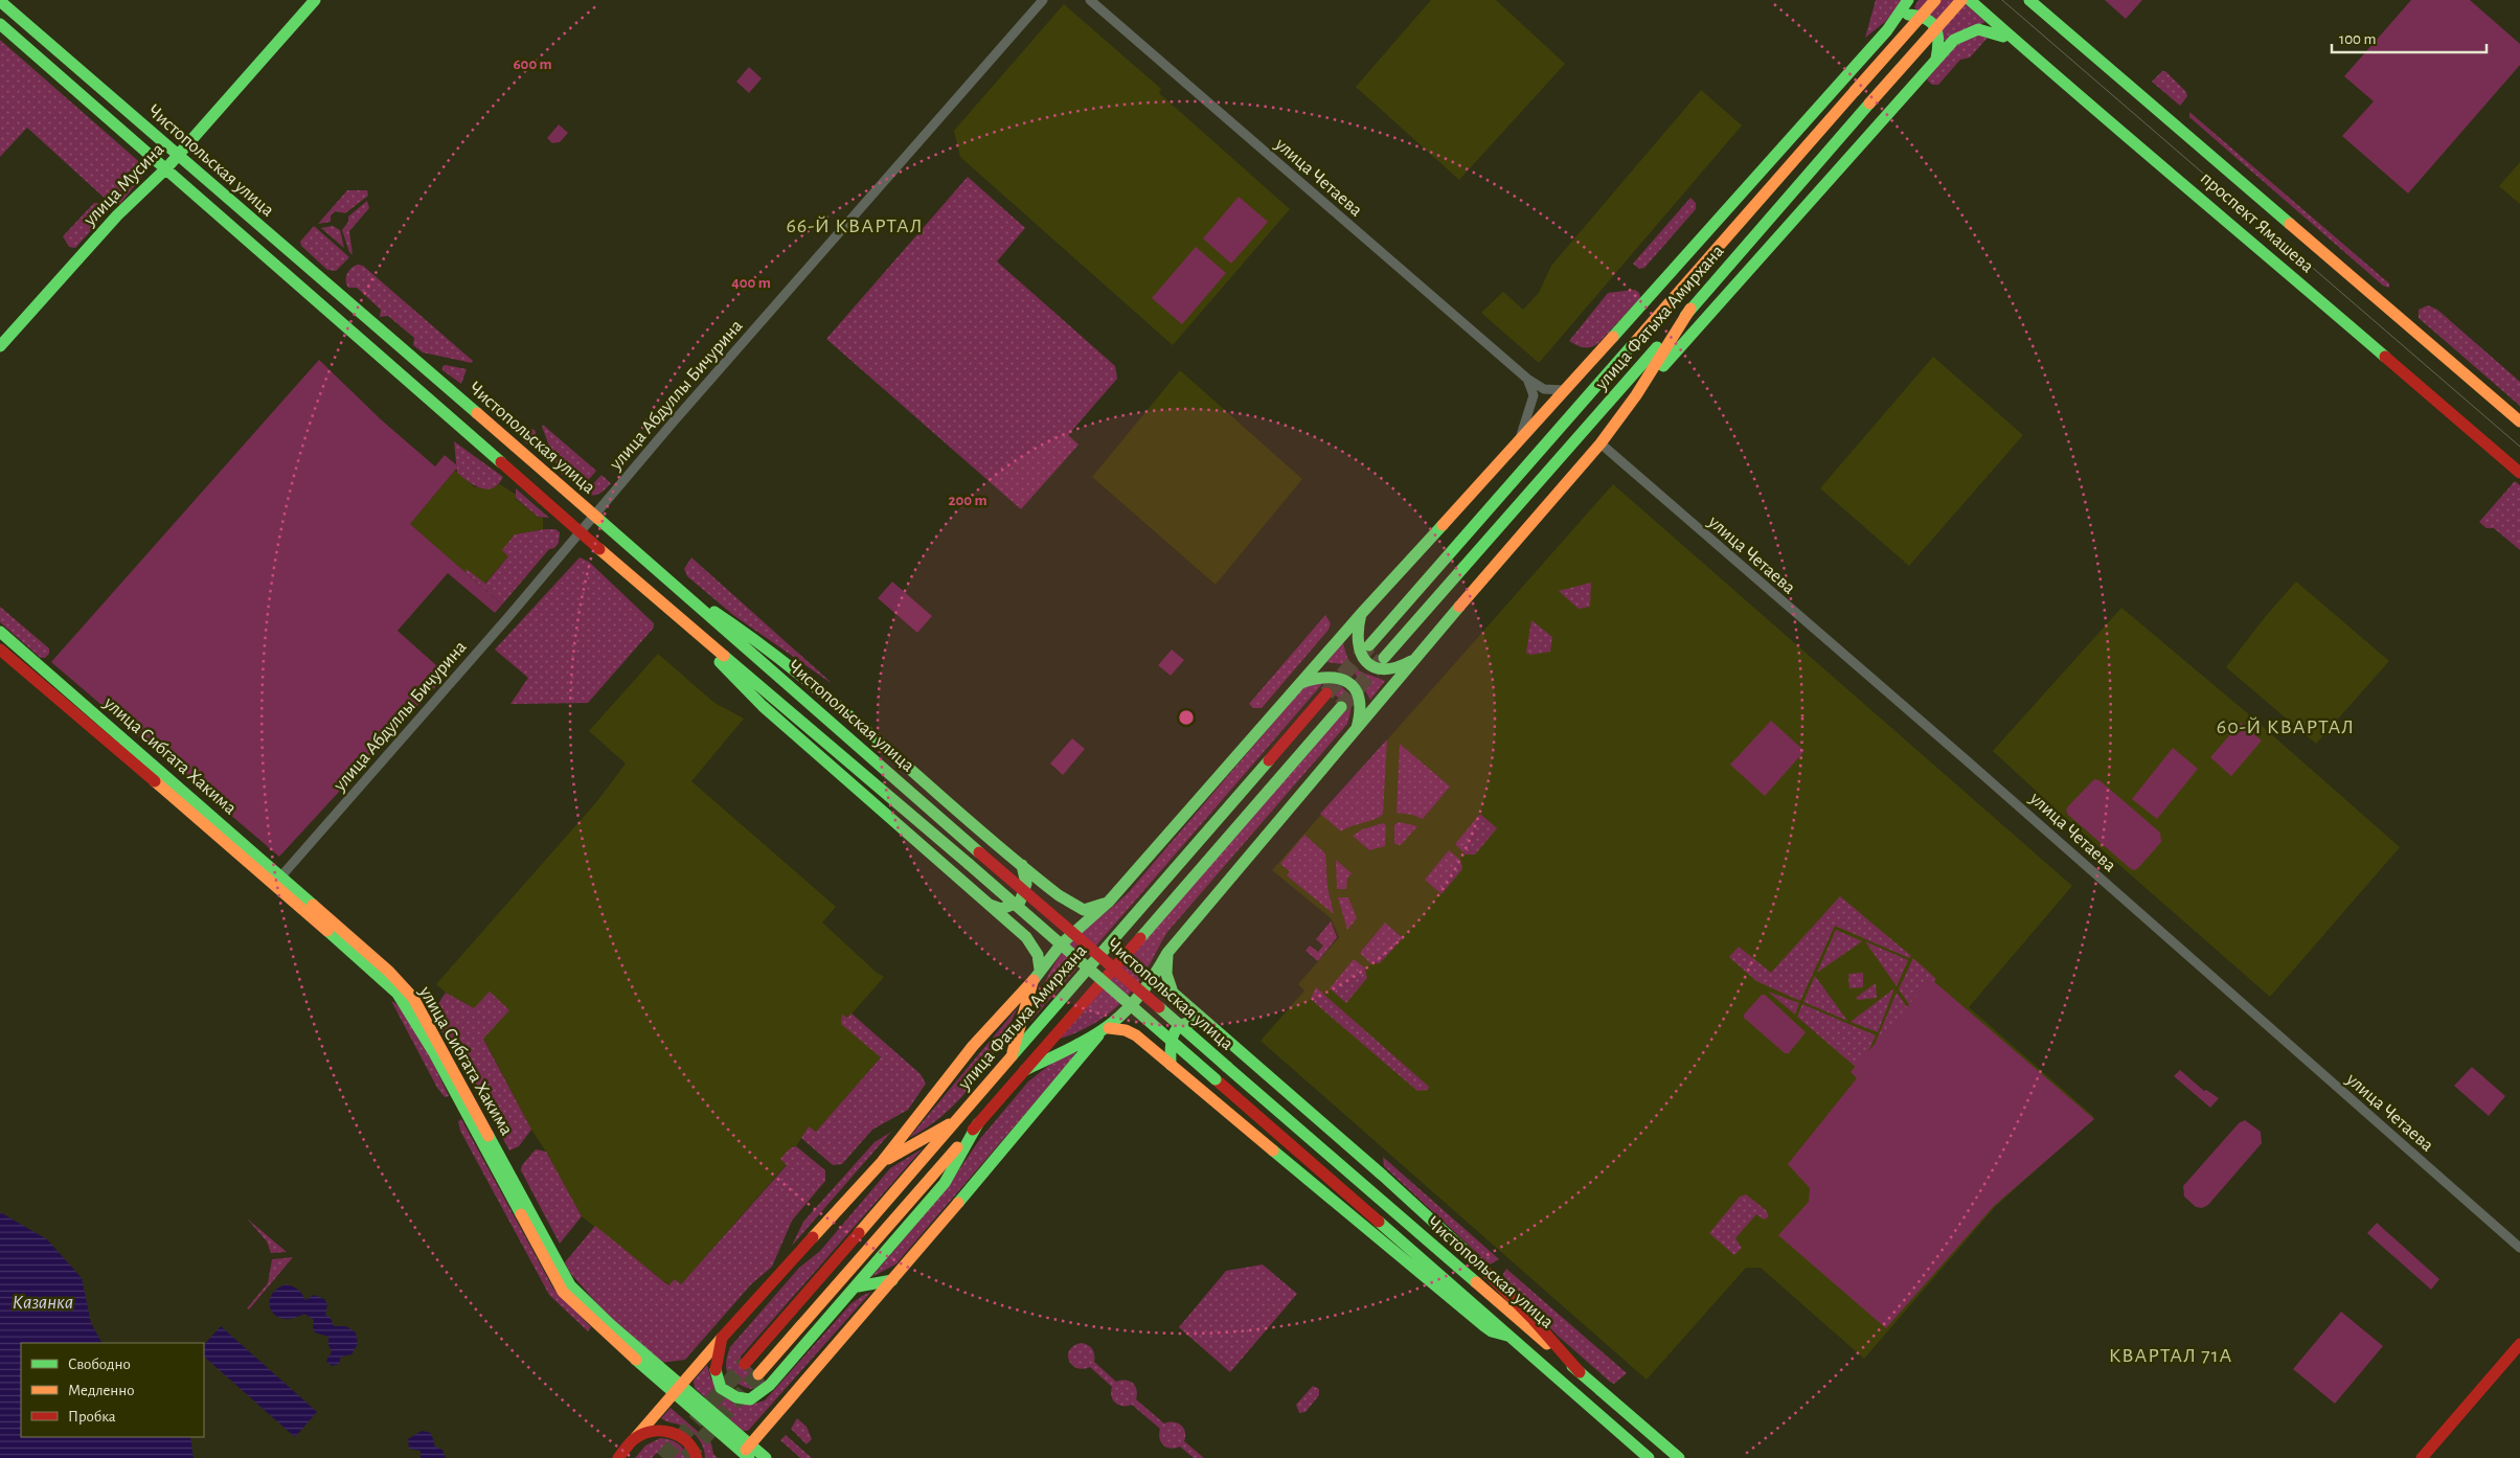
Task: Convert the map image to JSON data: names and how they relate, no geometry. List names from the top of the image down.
{
  "streets": {
    "main road": [
      "Чистопольская улица",
      "улица Мусина",
      "проспект Ямашева",
      "улица Фатыха Амирхана",
      "улица Сибгата Хакима"
    ],
    "street": ["улица Четаева", "улица Абдуллы Бичурина"]
  },
  "crossings": [
    ["Чистопольская улица", "улица Мусина"],
    ["Чистопольская улица", "улица Абдуллы Бичурина"],
    ["улица Абдуллы Бичурина", "улица Сибгата Хакима"]
  ],
  "districts": ["66-Й КВАРТАЛ", "60-Й КВАРТАЛ", "КВАРТАЛ 71А"],
  "water": ["Казанка"],
  "legend": ["Свободно", "Медленно", "Пробка"],
  "scale_bar": "100 m",
  "rings": ["600 m", "400 m", "200 m"]
}
